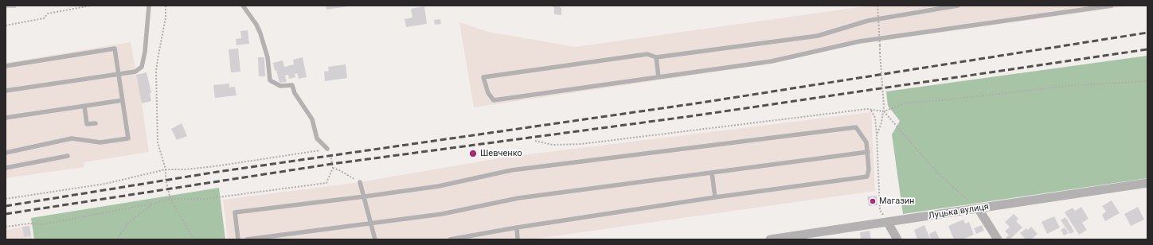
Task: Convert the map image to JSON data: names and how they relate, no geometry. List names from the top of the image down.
{
  "streets": {
    "street": ["Луцька вулиця"]
  },
  "places": ["Шевченко", "Магазин"]
}
